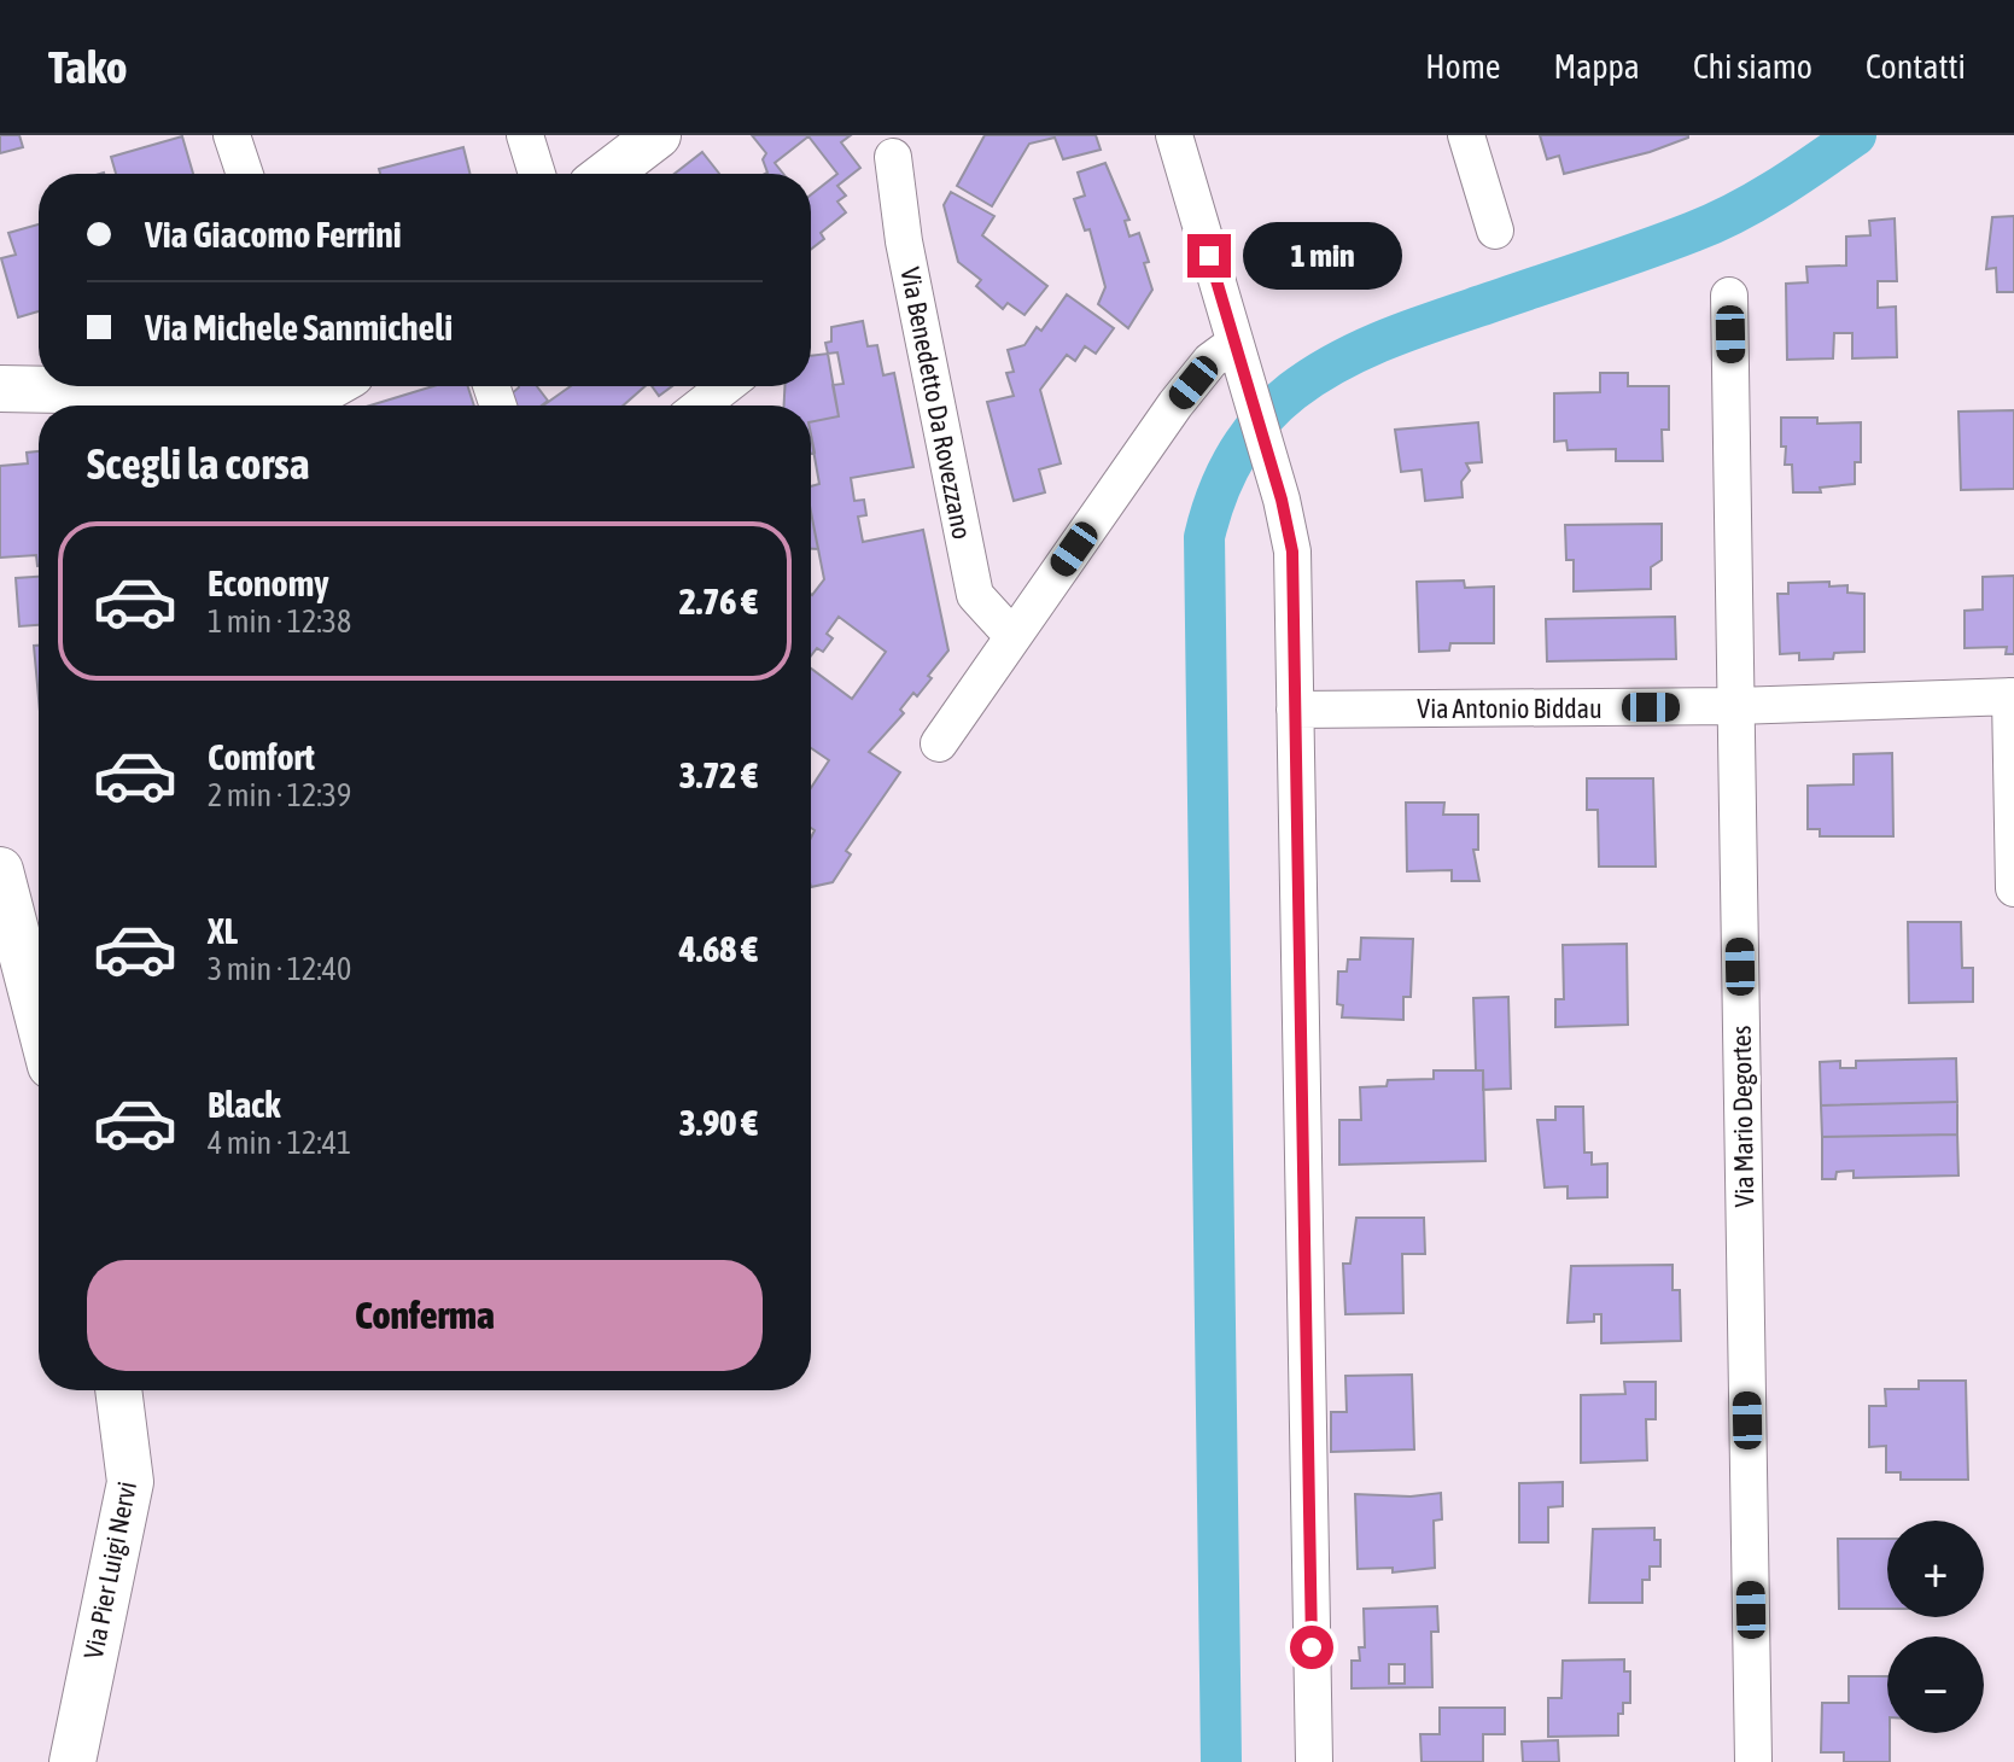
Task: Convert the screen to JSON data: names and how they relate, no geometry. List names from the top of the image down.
{
  "streets": {
    "street": [
      "Via Benedetto Da Rovezzano",
      "Via Antonio Biddau",
      "Via Mario Degortes",
      "Via Pier Luigi Nervi"
    ]
  },
  "crossings": [
    ["Via Antonio Biddau", "Via Mario Degortes"]
  ],
  "page": {
    "header": "Tako",
    "nav": [
      "Home",
      "Mappa",
      "Chi siamo",
      "Contatti"
    ],
    "banner": ["Via Giacomo Ferrini", "Via Michele Sanmicheli"],
    "bubble": "1 min",
    "heading": "Scegli la corsa",
    "list": [
      {
        "name": "Economy",
        "note": "1 min · 12:38",
        "value": "2.76 €"
      },
      {
        "name": "Comfort",
        "note": "2 min · 12:39",
        "value": "3.72 €"
      },
      {
        "name": "XL",
        "note": "3 min · 12:40",
        "value": "4.68 €"
      },
      {
        "name": "Black",
        "note": "4 min · 12:41",
        "value": "3.90 €"
      }
    ],
    "buttons": "Conferma",
    "map_buttons": ["+", "−"]
  }
}
